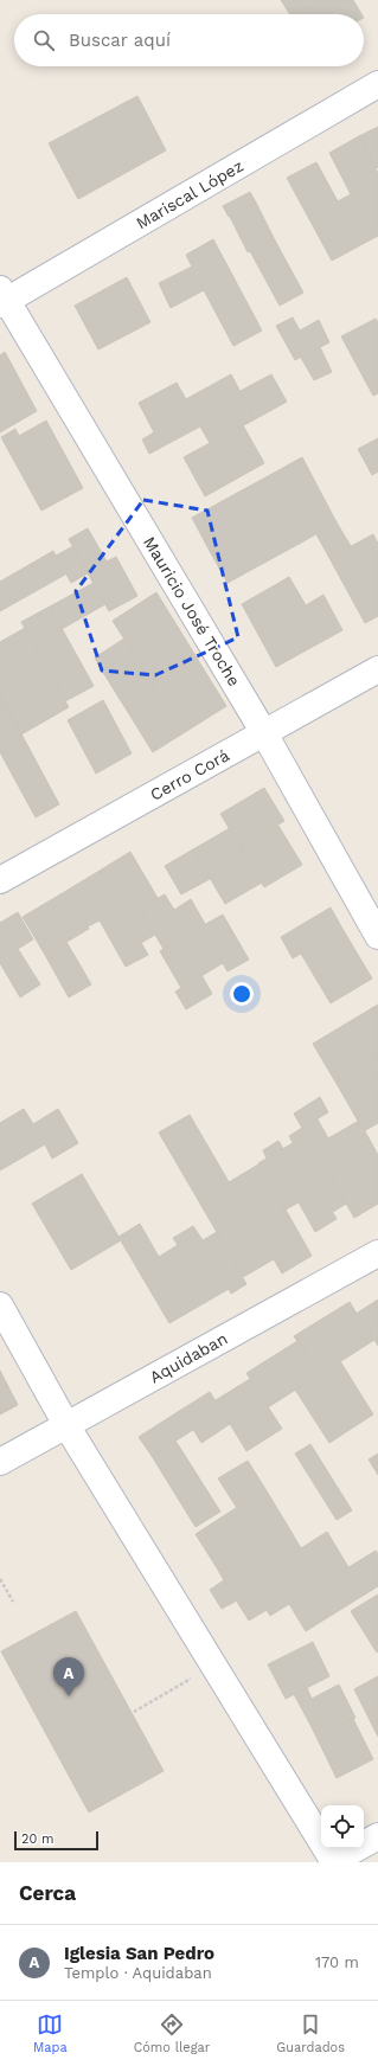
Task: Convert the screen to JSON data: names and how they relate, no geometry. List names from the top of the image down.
{
  "streets": {
    "street": [
      "Mariscal López",
      "Mauricio José Troche",
      "Cerro Corá",
      "Aquidaban"
    ]
  },
  "crossings": [
    ["Mariscal López", "Mauricio José Troche"],
    ["Mauricio José Troche", "Cerro Corá"]
  ],
  "scale_bar": "20 m",
  "page": {
    "search": "Buscar aquí",
    "pins": "A",
    "scale": "20 m",
    "heading": "Cerca",
    "list": [
      {
        "mark": "A",
        "name": "Iglesia San Pedro",
        "note": "Templo · Aquidaban",
        "value": "170 m"
      }
    ],
    "nav": ["Mapa", "Cómo llegar", "Guardados"]
  }
}
